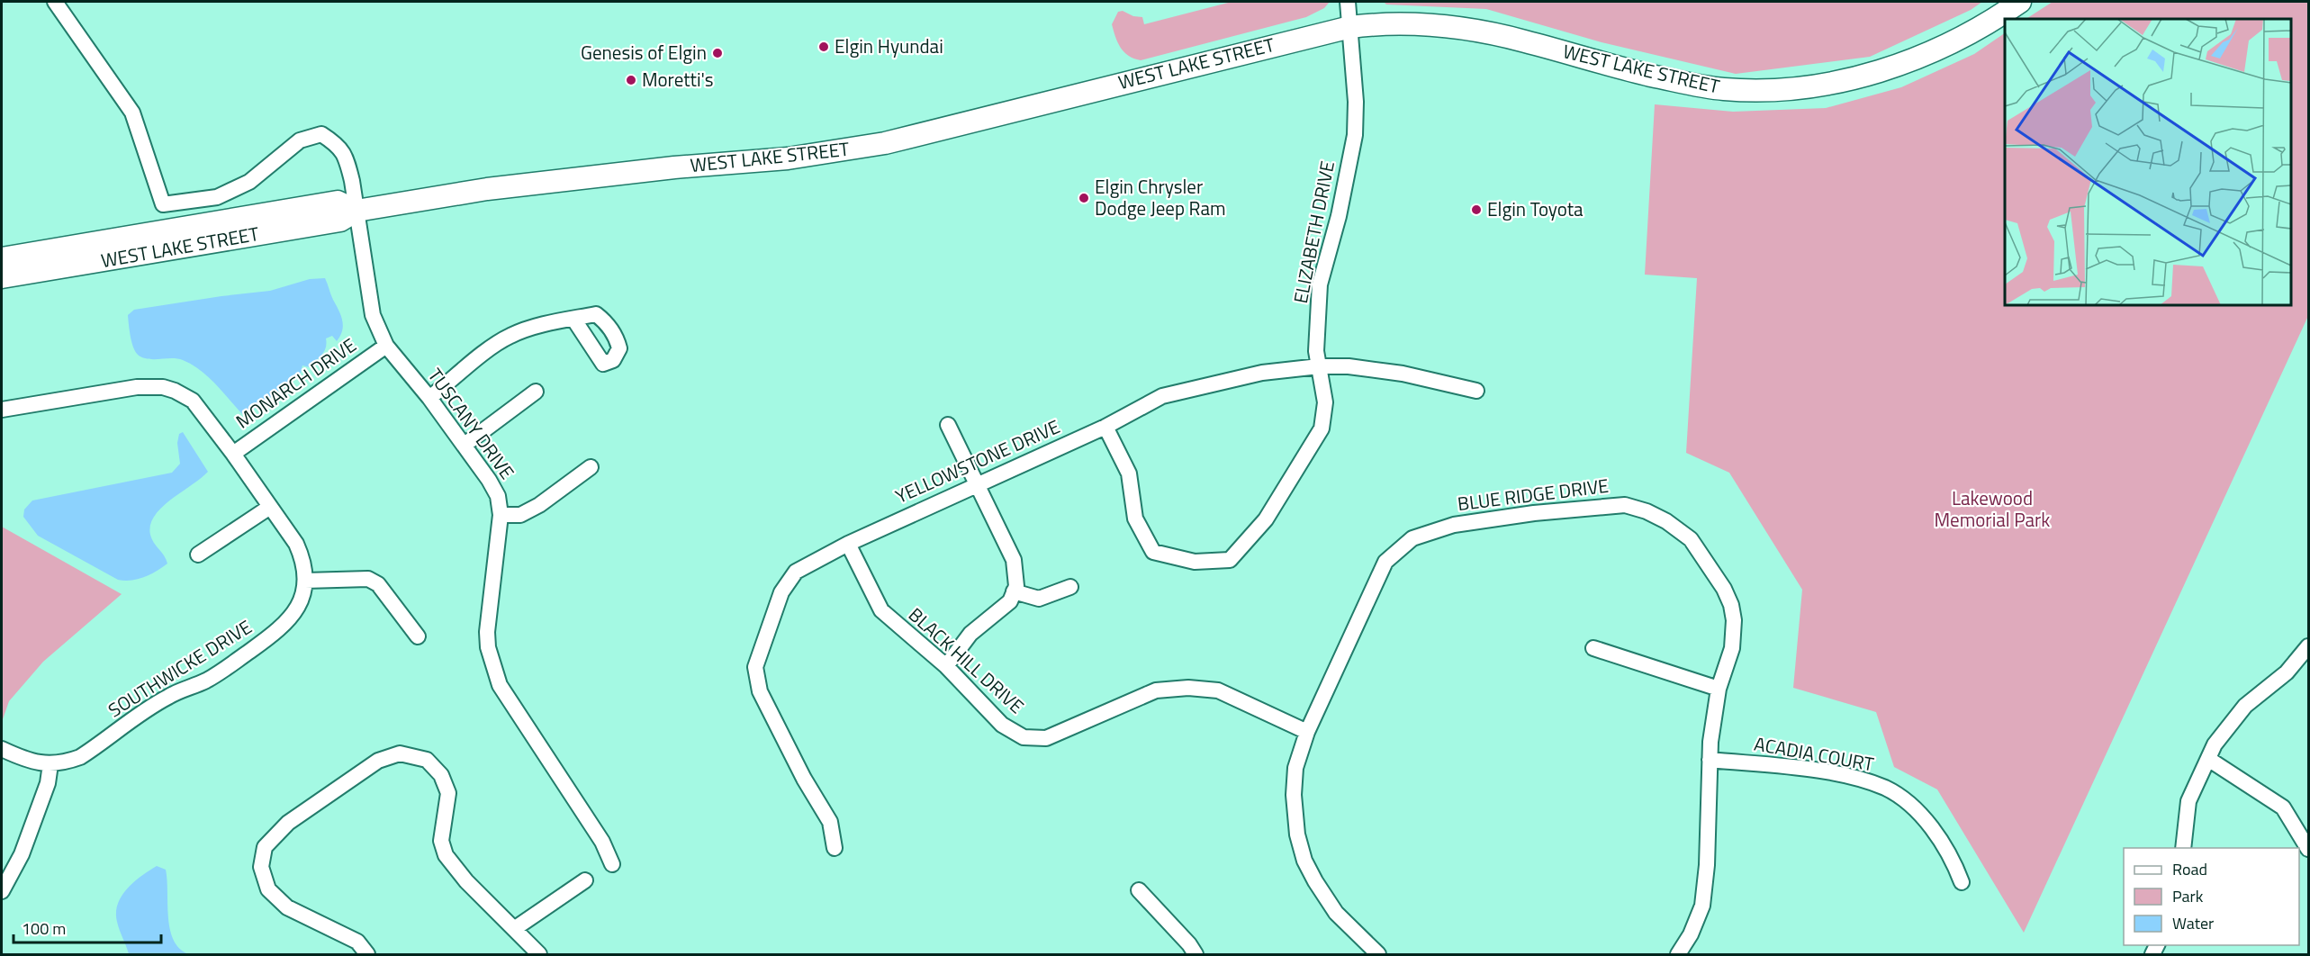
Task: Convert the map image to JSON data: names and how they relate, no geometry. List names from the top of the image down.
{
  "streets": {
    "highway": ["WEST LAKE STREET"],
    "street": [
      "ELIZABETH DRIVE",
      "MONARCH DRIVE",
      "TUSCANY DRIVE",
      "YELLOWSTONE DRIVE",
      "BLUE RIDGE DRIVE",
      "BLACK HILL DRIVE",
      "SOUTHWICKE DRIVE",
      "ACADIA COURT"
    ]
  },
  "crossings": [
    ["WEST LAKE STREET", "ELIZABETH DRIVE"],
    ["WEST LAKE STREET", "TUSCANY DRIVE"],
    ["ELIZABETH DRIVE", "YELLOWSTONE DRIVE"],
    ["MONARCH DRIVE", "TUSCANY DRIVE"],
    ["MONARCH DRIVE", "SOUTHWICKE DRIVE"],
    ["YELLOWSTONE DRIVE", "BLACK HILL DRIVE"],
    ["BLUE RIDGE DRIVE", "BLACK HILL DRIVE"],
    ["BLUE RIDGE DRIVE", "ACADIA COURT"]
  ],
  "parks": ["Lakewood Memorial Park"],
  "places": [
    "Elgin Hyundai",
    "Genesis of Elgin",
    "Moretti's",
    "Elgin Chrysler Dodge Jeep Ram",
    "Elgin Toyota"
  ],
  "legend": ["Road", "Park", "Water"],
  "scale_bar": "100 m"
}
